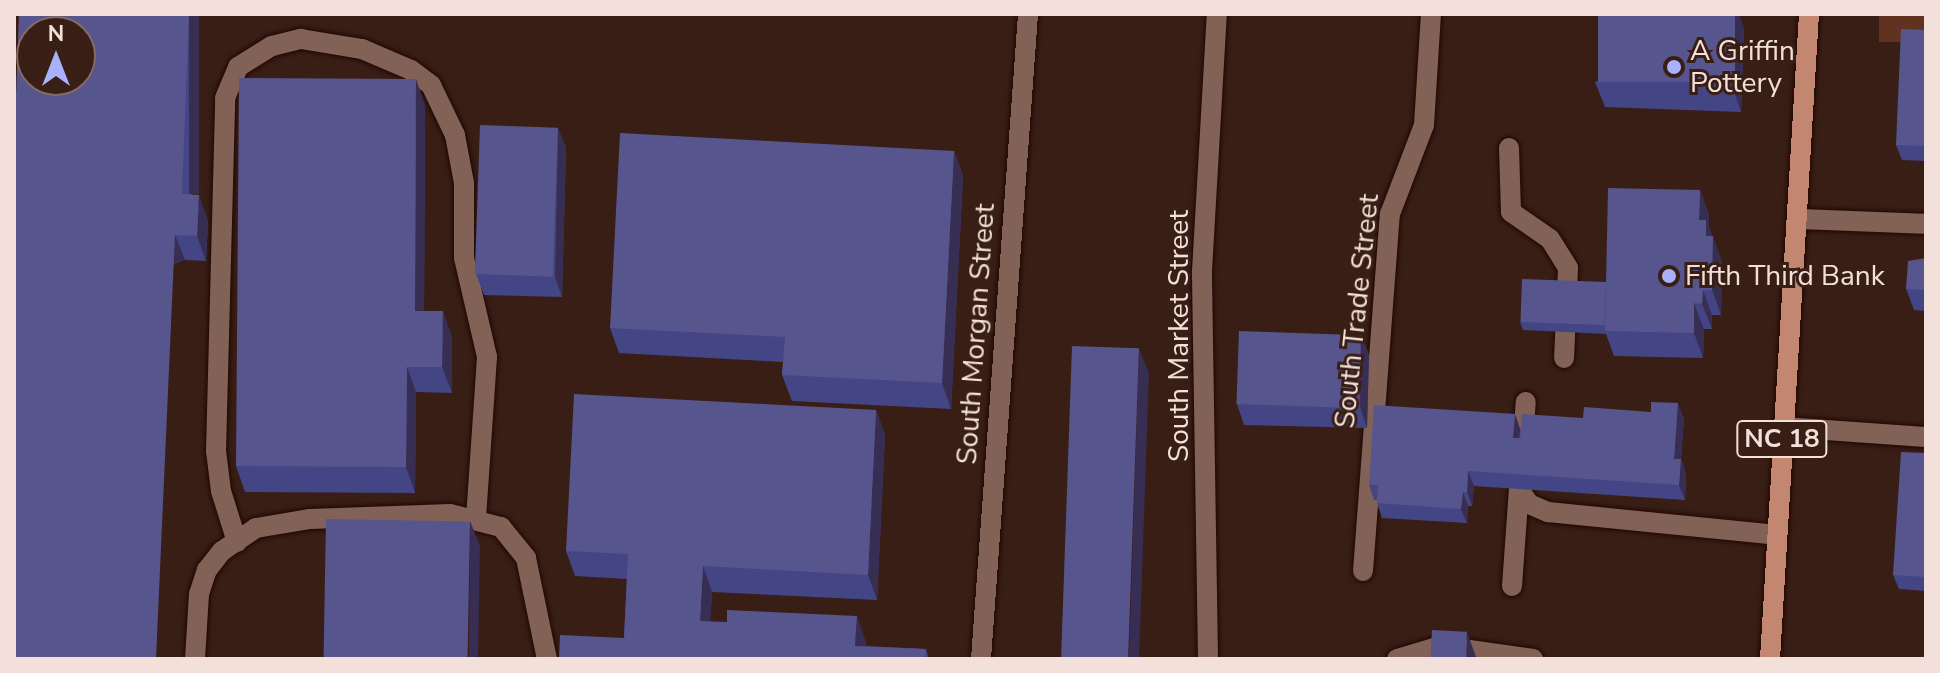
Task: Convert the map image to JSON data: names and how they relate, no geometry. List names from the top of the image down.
{
  "streets": {
    "main road": ["NC 18"],
    "street": ["South Trade Street", "South Morgan Street", "South Market Street"]
  },
  "places": ["A Griffin Pottery", "Fifth Third Bank"],
  "north": "top"
}
